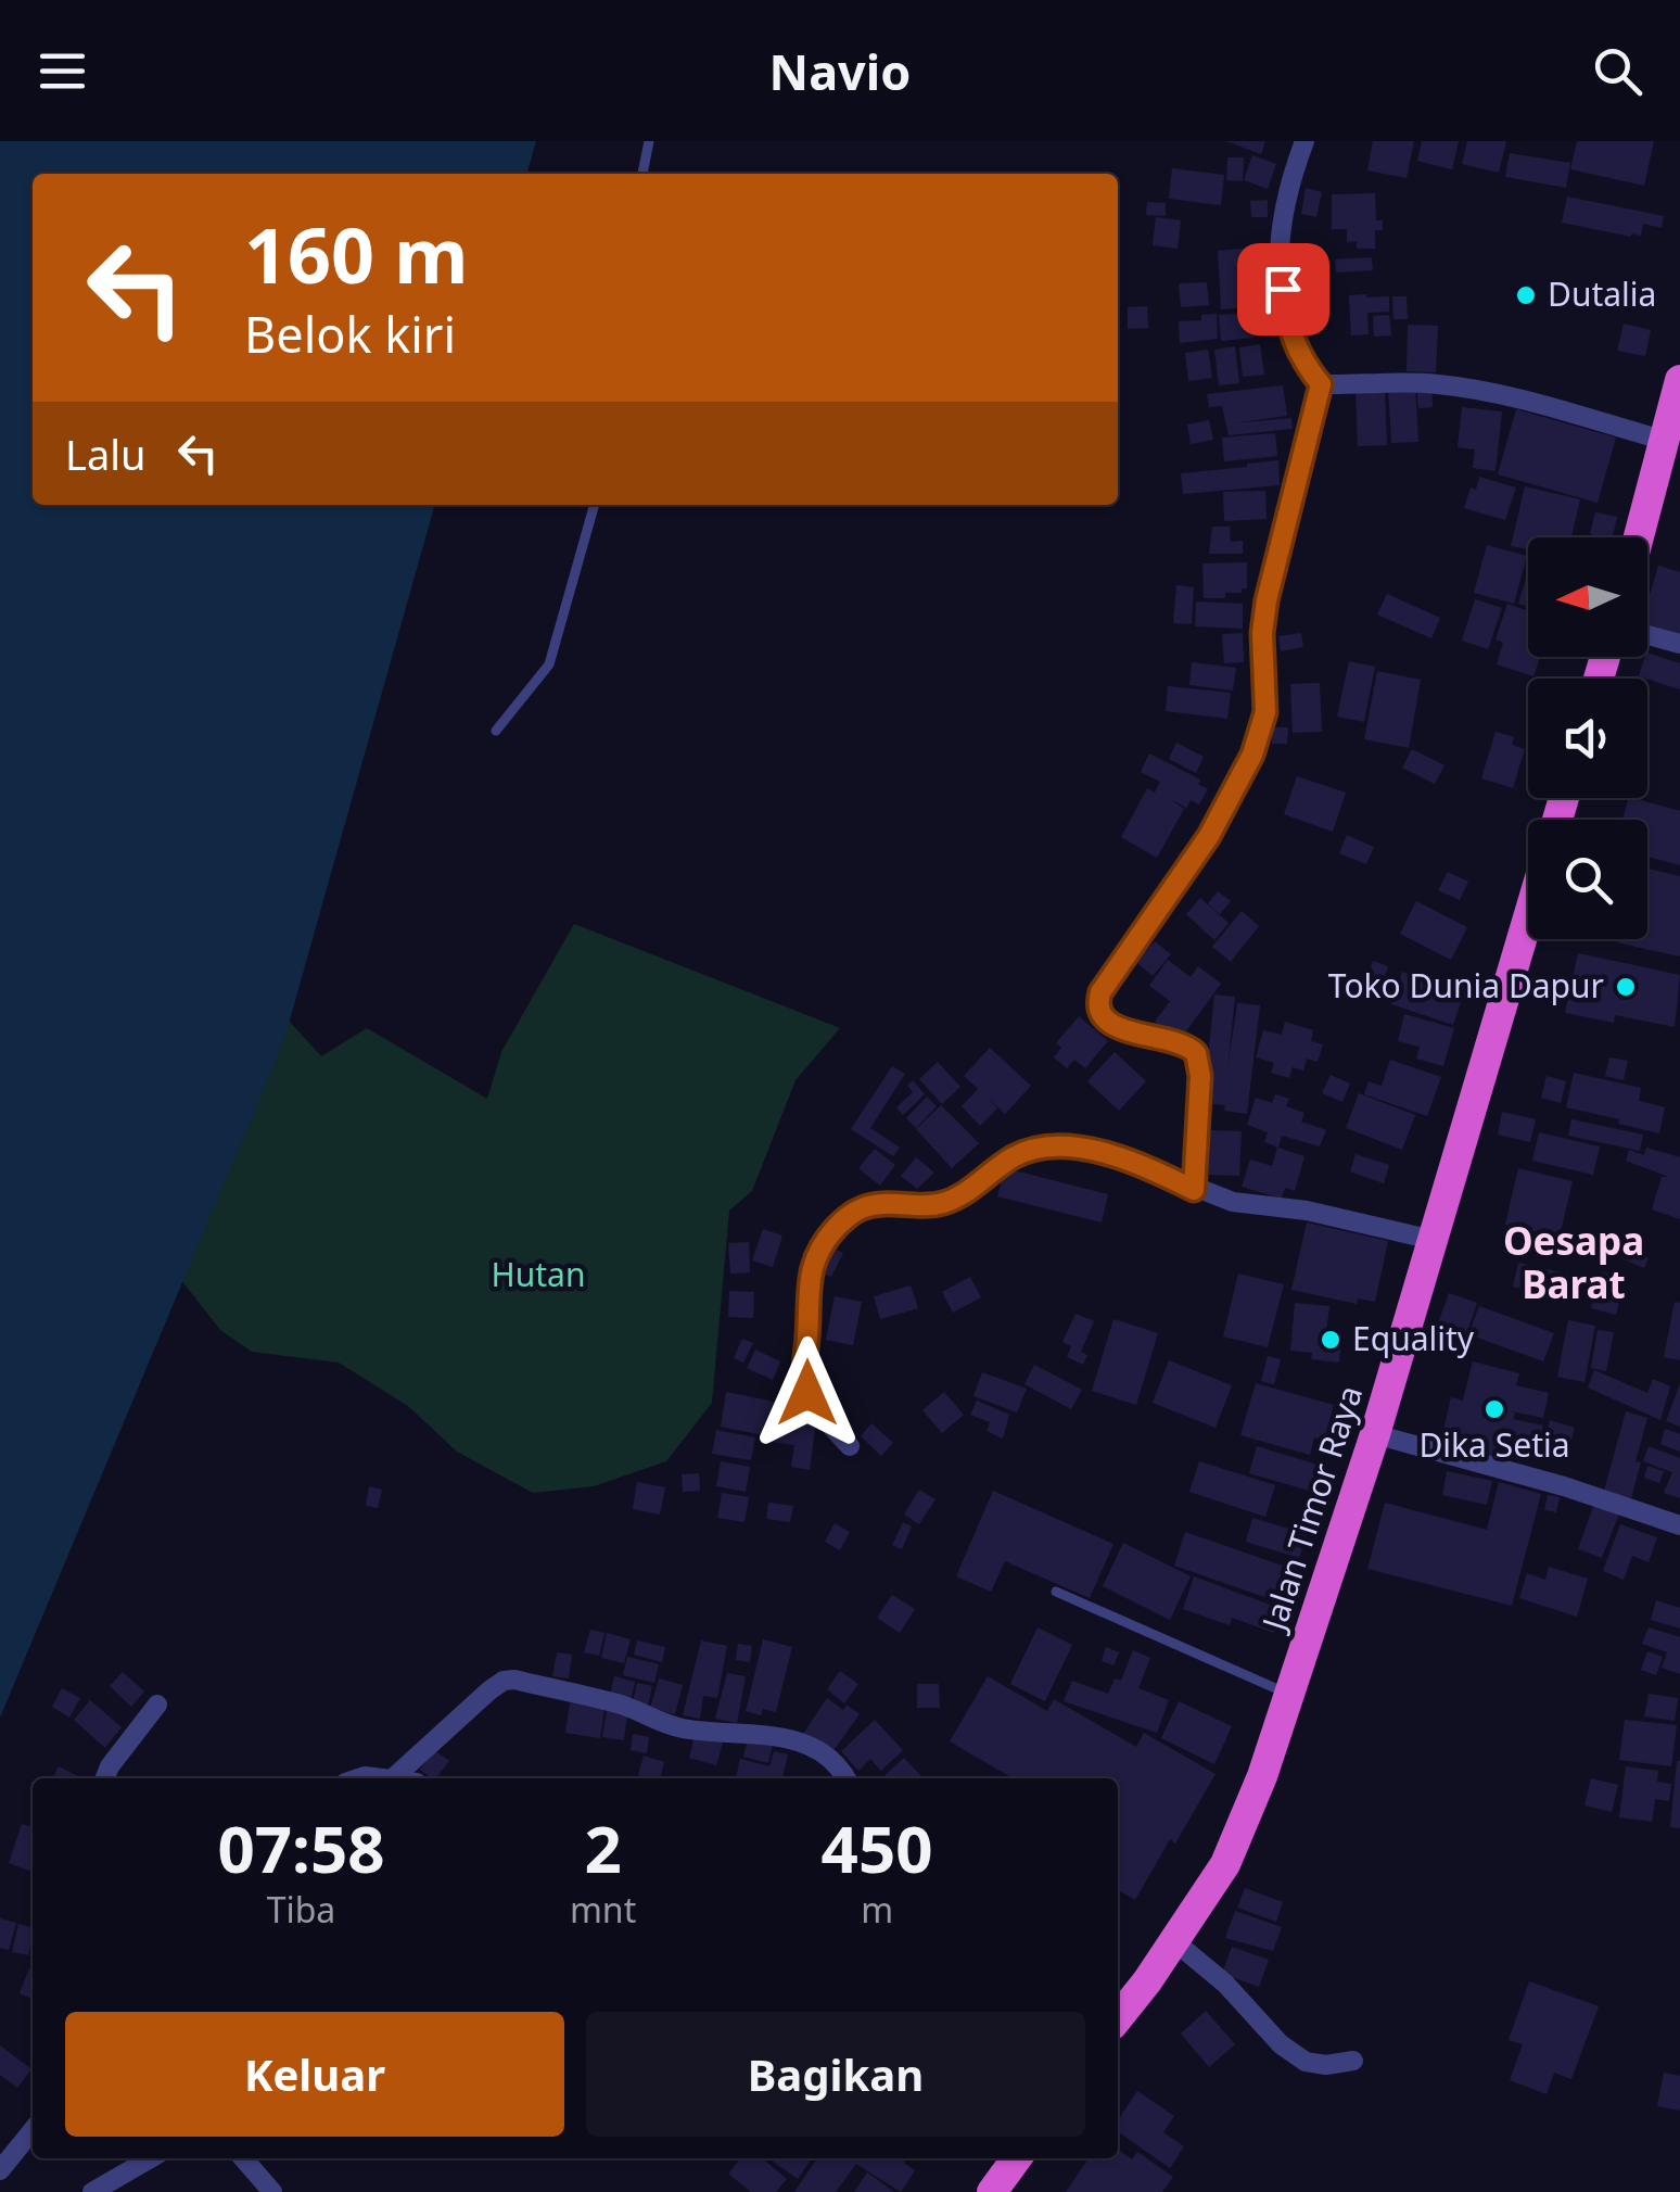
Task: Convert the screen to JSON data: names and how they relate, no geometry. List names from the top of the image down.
{
  "streets": {
    "highway": ["Jalan Timor Raya"]
  },
  "districts": ["Oesapa Barat"],
  "parks": ["Hutan"],
  "places": [
    "Dutalia",
    "Toko Dunia Dapur",
    "Equality",
    "Dika Setia"
  ],
  "north": "left",
  "page": {
    "header": "Navio",
    "turn": ["160 m", "Belok kiri"],
    "then": "Lalu",
    "eta": [
      "07:58",
      "Tiba",
      "2",
      "mnt",
      "450",
      "m"
    ],
    "buttons": ["Keluar", "Bagikan"]
  }
}
